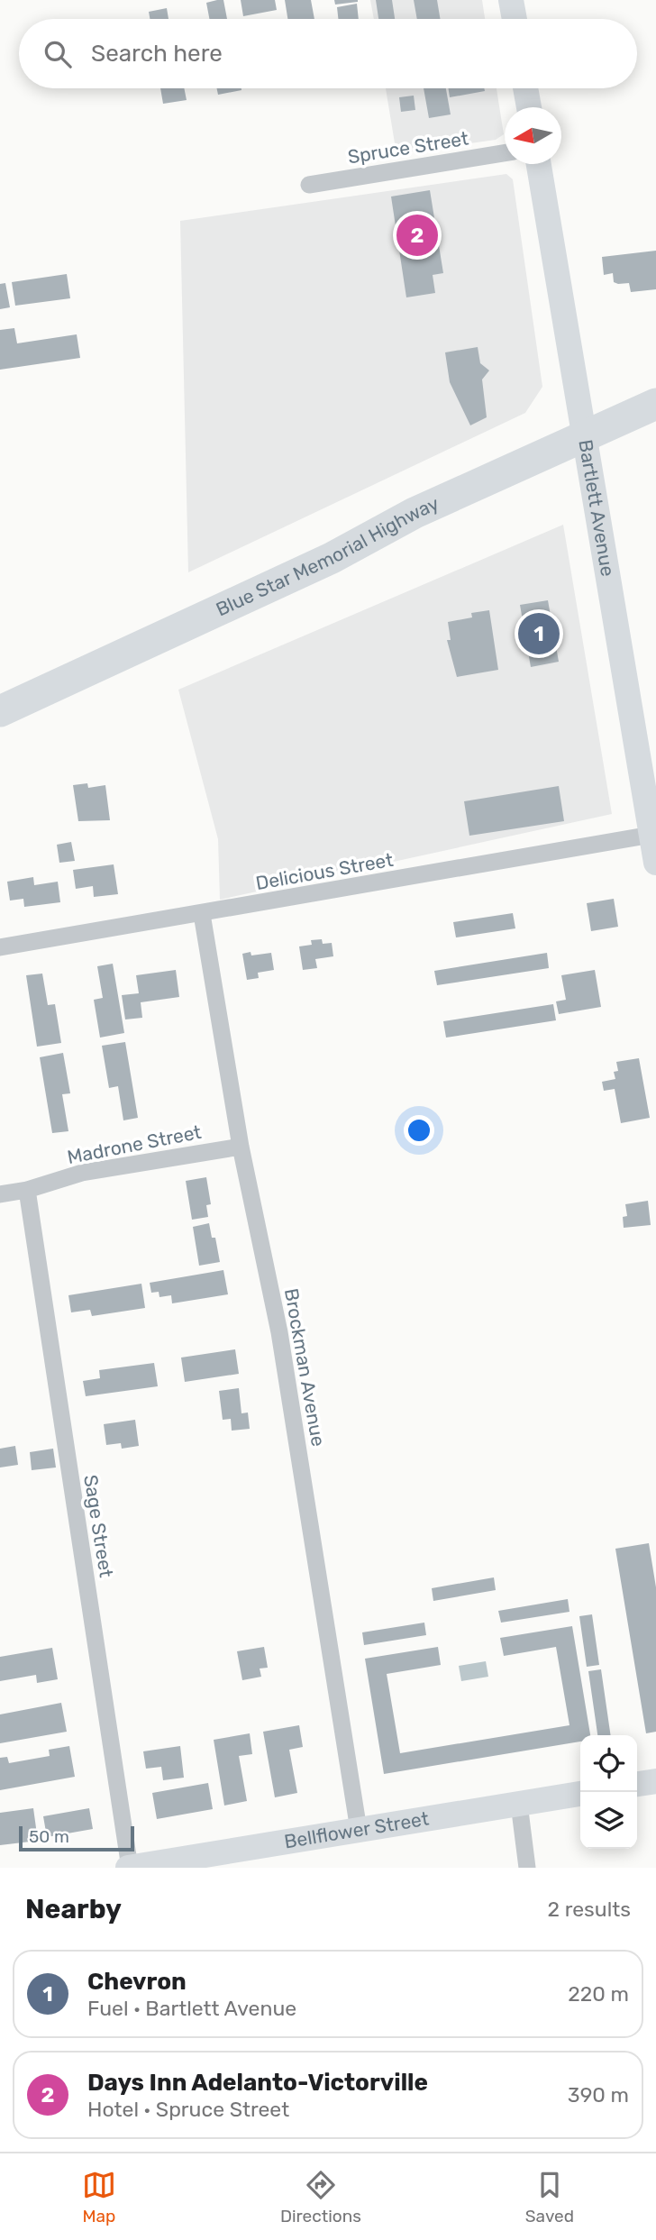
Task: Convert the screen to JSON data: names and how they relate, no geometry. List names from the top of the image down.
{
  "streets": {
    "highway": ["Blue Star Memorial Highway"],
    "street": [
      "Spruce Street",
      "Bartlett Avenue",
      "Delicious Street",
      "Madrone Street",
      "Brockman Avenue",
      "Sage Street",
      "Bellflower Street"
    ]
  },
  "crossings": [
    ["Bartlett Avenue", "Blue Star Memorial Highway"],
    ["Bartlett Avenue", "Delicious Street"],
    ["Delicious Street", "Brockman Avenue"],
    ["Madrone Street", "Brockman Avenue"],
    ["Madrone Street", "Sage Street"],
    ["Brockman Avenue", "Bellflower Street"],
    ["Sage Street", "Bellflower Street"]
  ],
  "scale_bar": "50 m",
  "north": "left",
  "page": {
    "search": "Search here",
    "pins": ["2", "1"],
    "scale": "50 m",
    "heading": ["Nearby", "2 results"],
    "list": [
      {
        "mark": "1",
        "name": "Chevron",
        "note": "Fuel · Bartlett Avenue",
        "value": "220 m"
      },
      {
        "mark": "2",
        "name": "Days Inn Adelanto-Victorville",
        "note": "Hotel · Spruce Street",
        "value": "390 m"
      }
    ],
    "nav": ["Map", "Directions", "Saved"]
  }
}
